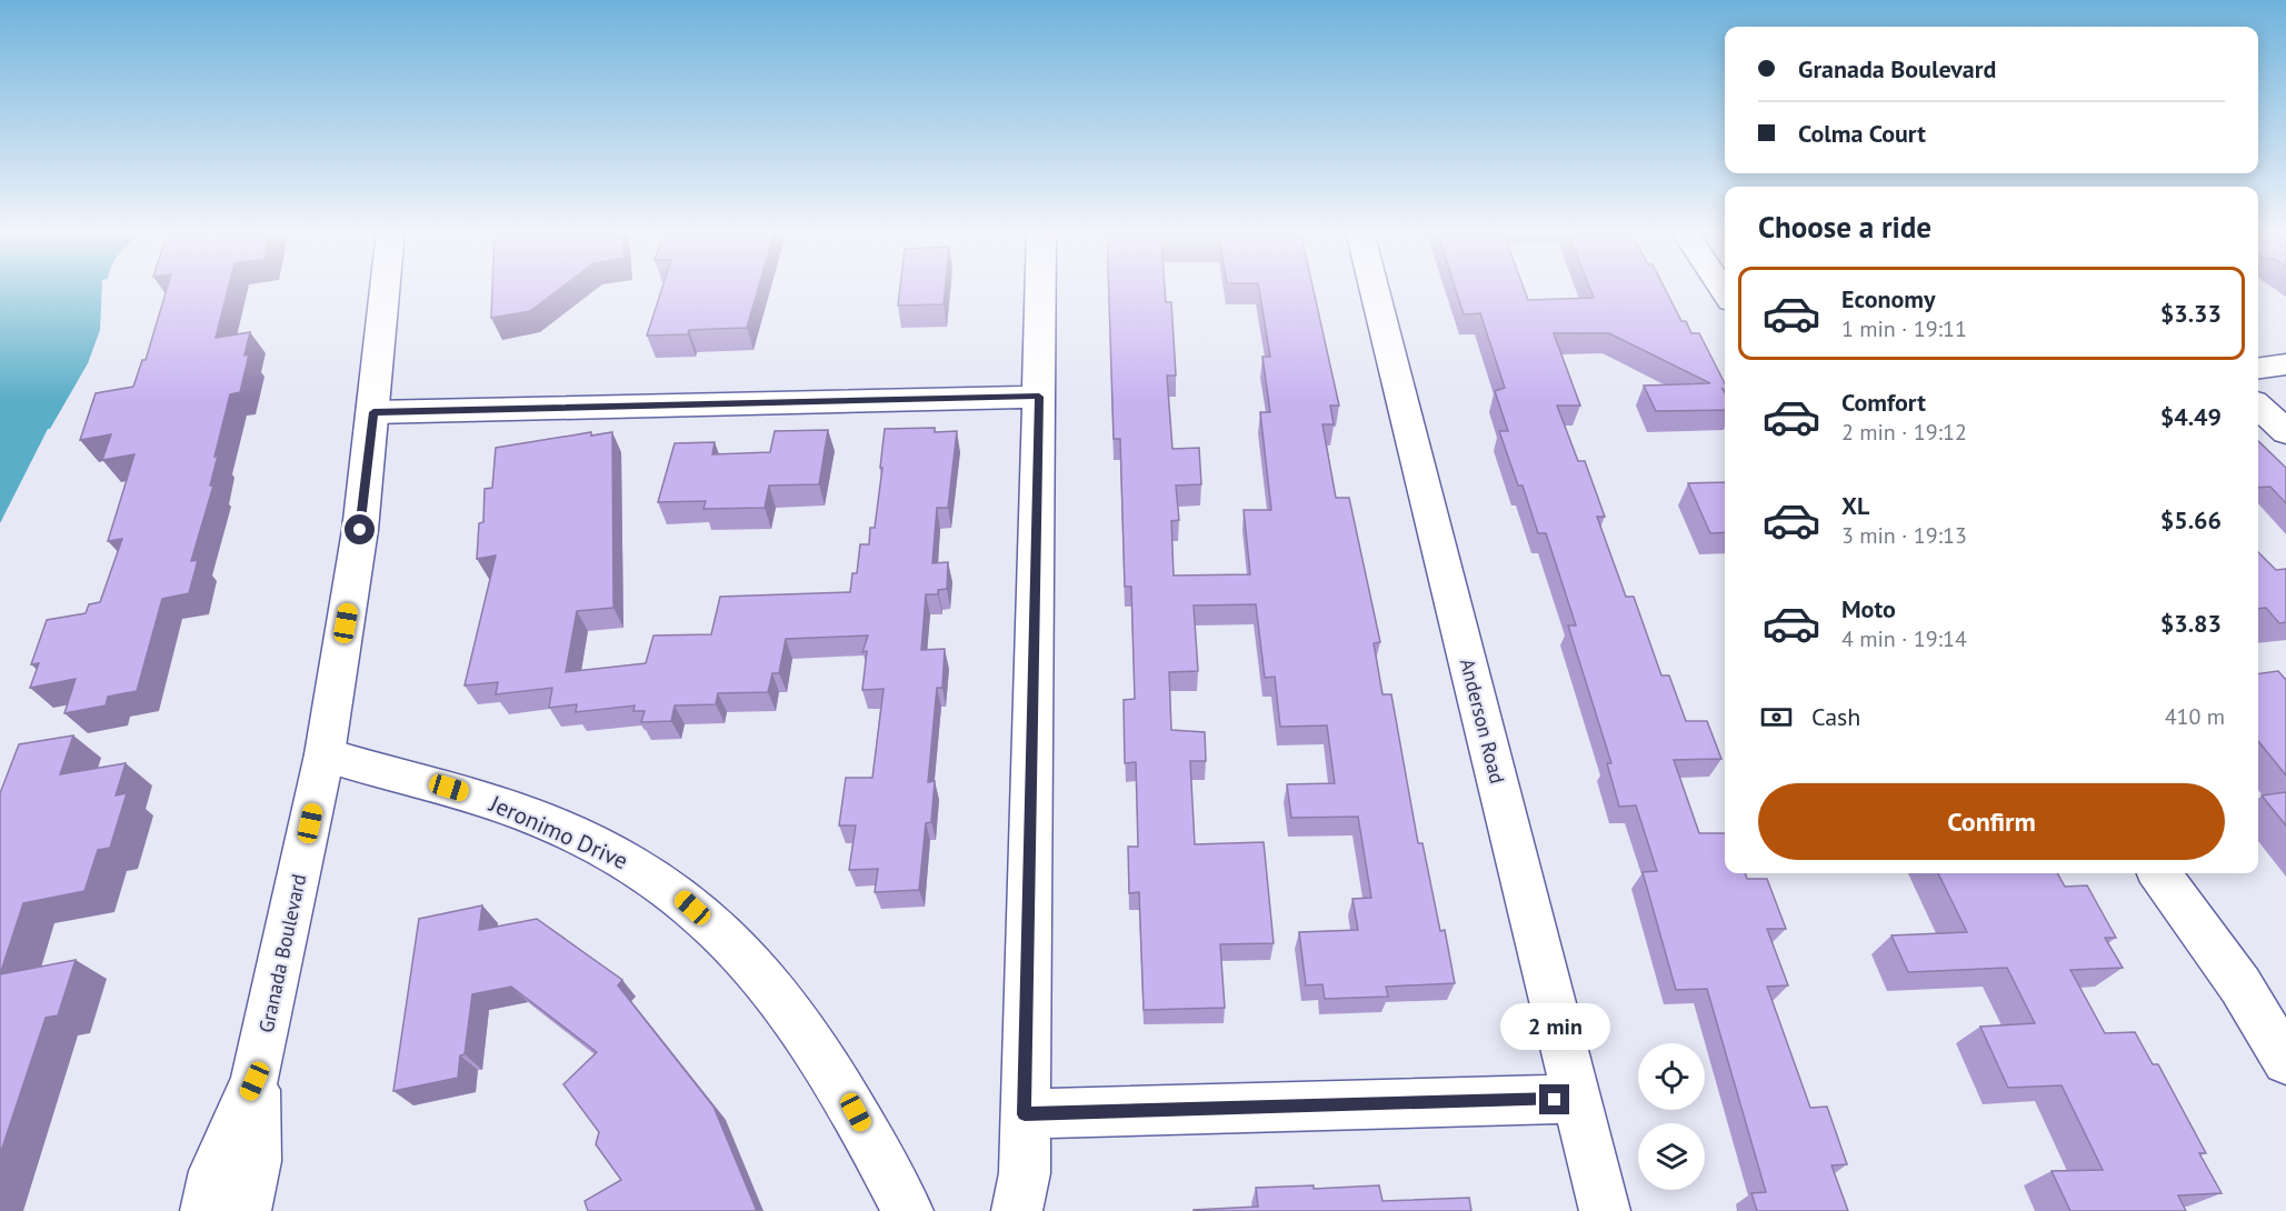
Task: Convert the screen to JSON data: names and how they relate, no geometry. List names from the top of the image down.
{
  "streets": {
    "street": ["Anderson Road", "Jeronimo Drive", "Granada Boulevard"]
  },
  "crossings": [
    ["Jeronimo Drive", "Granada Boulevard"]
  ],
  "page": {
    "banner": ["Granada Boulevard", "Colma Court"],
    "heading": "Choose a ride",
    "list": [
      {
        "name": "Economy",
        "note": "1 min · 19:11",
        "value": "$3.33"
      },
      {
        "name": "Comfort",
        "note": "2 min · 19:12",
        "value": "$4.49"
      },
      {
        "name": "XL",
        "note": "3 min · 19:13",
        "value": "$5.66"
      },
      {
        "name": "Moto",
        "note": "4 min · 19:14",
        "value": "$3.83"
      }
    ],
    "pay": ["Cash", "410 m"],
    "buttons": "Confirm",
    "bubble": "2 min"
  }
}
